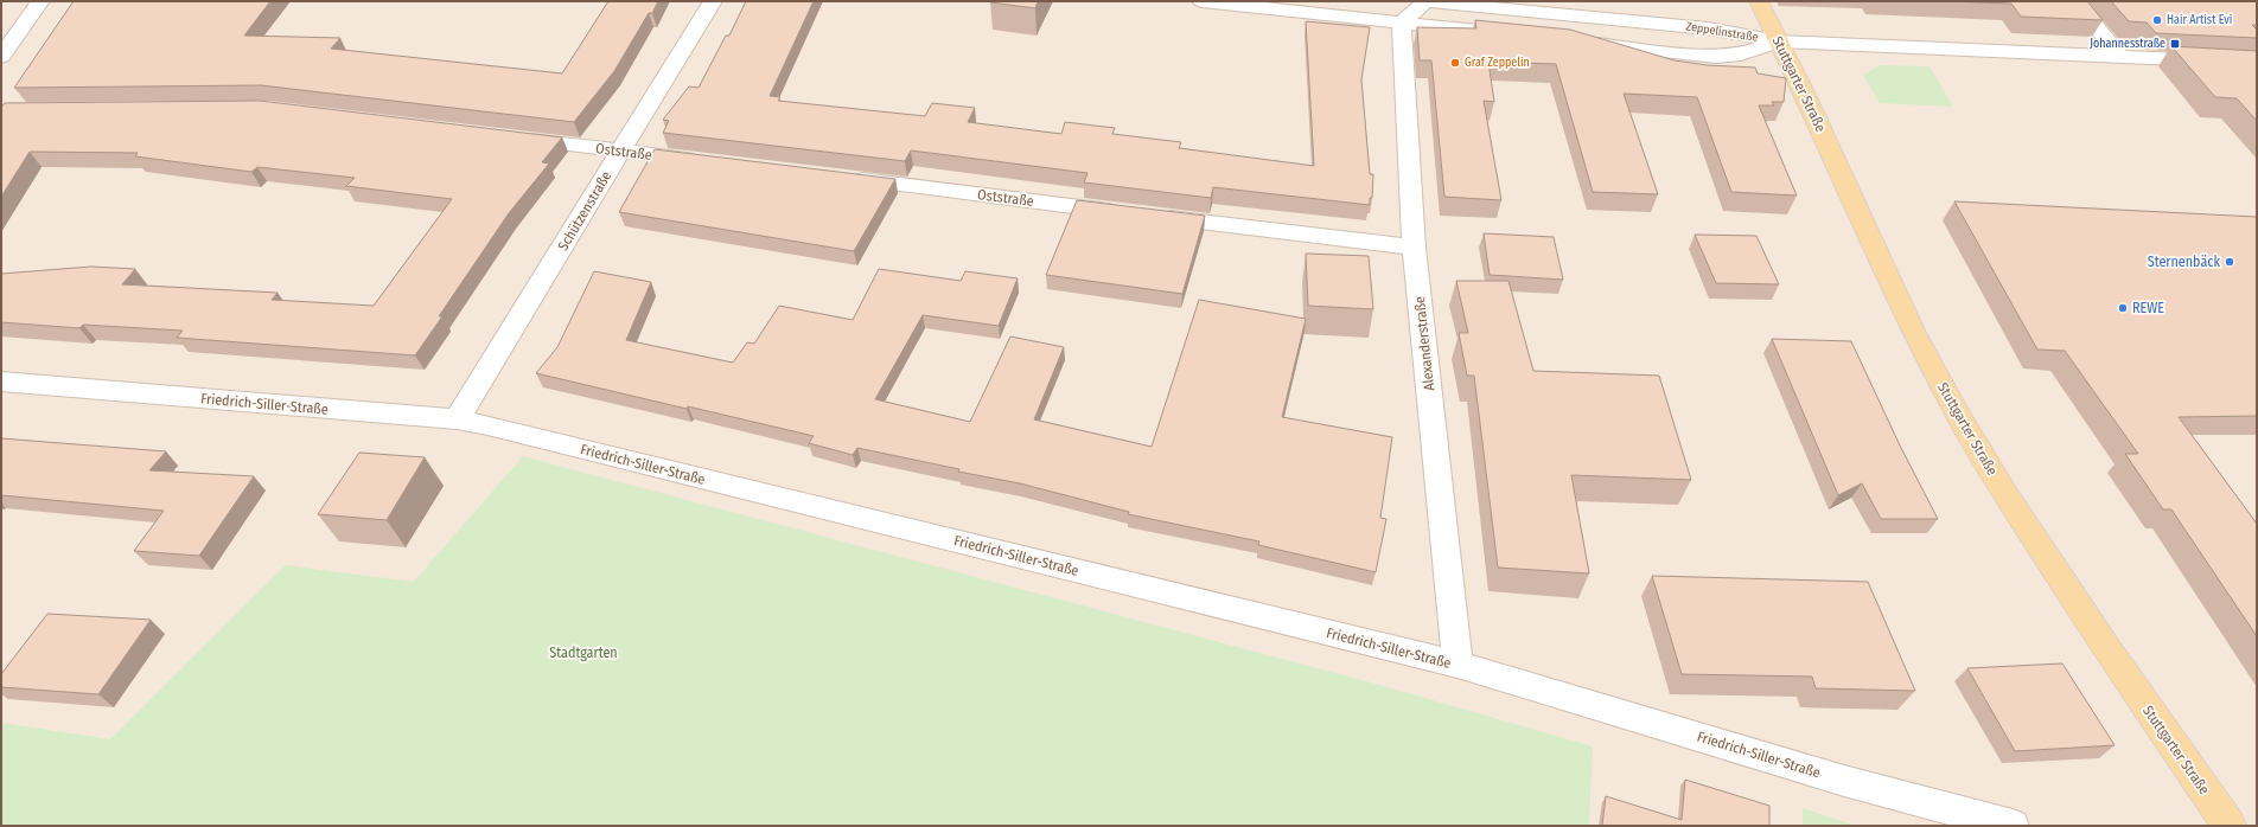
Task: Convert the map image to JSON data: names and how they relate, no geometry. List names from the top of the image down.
{
  "streets": {
    "main road": ["Stuttgarter Straße"],
    "street": [
      "Zeppelinstraße",
      "Oststraße",
      "Schützenstraße",
      "Alexanderstraße",
      "Friedrich-Siller-Straße"
    ]
  },
  "crossings": [
    ["Zeppelinstraße", "Stuttgarter Straße"],
    ["Oststraße", "Schützenstraße"],
    ["Schützenstraße", "Friedrich-Siller-Straße"],
    ["Alexanderstraße", "Friedrich-Siller-Straße"]
  ],
  "parks": ["Stadtgarten"],
  "places": {
    "other": [
      "Hair Artist Evi",
      "Graf Zeppelin",
      "Sternenbäck",
      "REWE"
    ],
    "transit": ["Johannesstraße"]
  }
}
